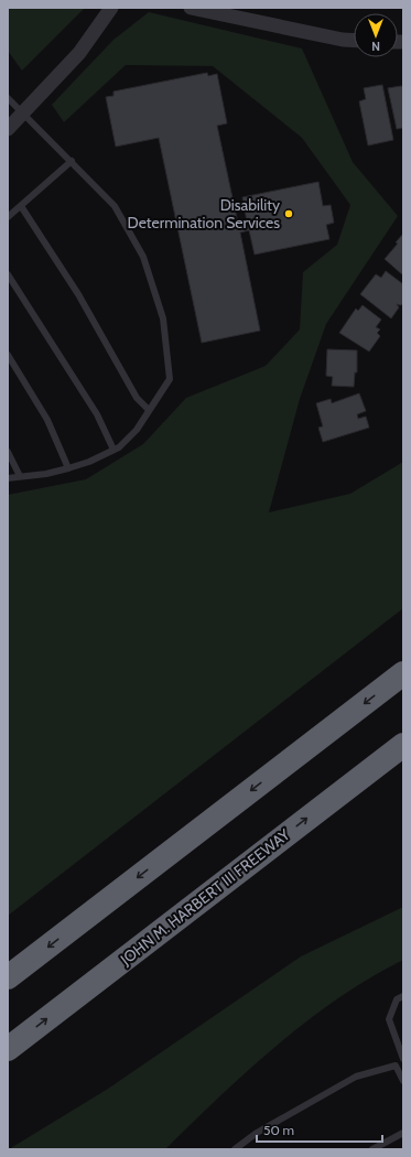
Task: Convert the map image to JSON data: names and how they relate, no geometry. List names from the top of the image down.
{
  "streets": {
    "highway": ["JOHN M. HARBERT III FREEWAY"]
  },
  "places": ["Disability Determination Services"],
  "scale_bar": "50 m",
  "north": "bottom"
}
